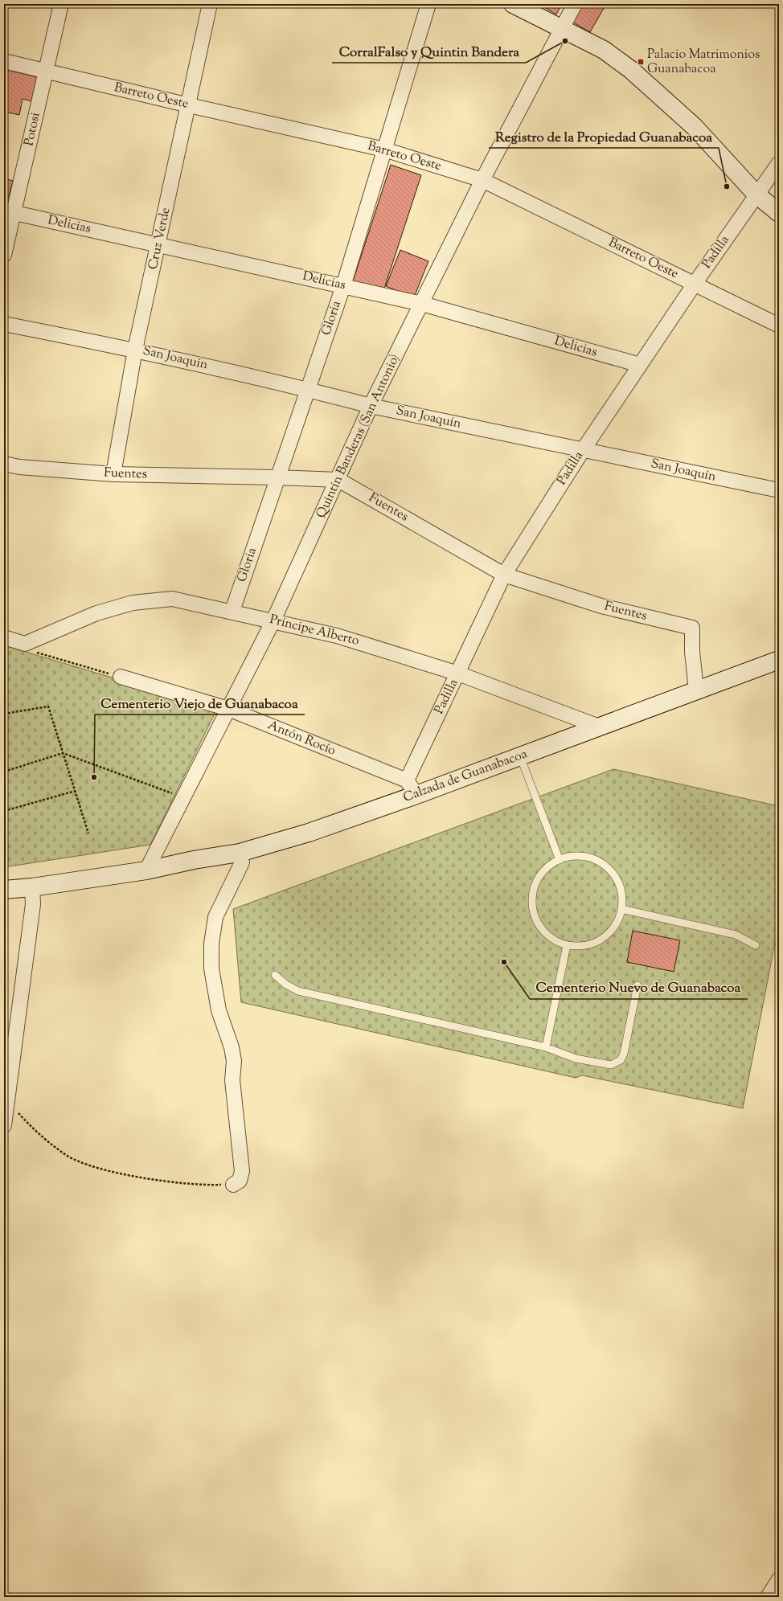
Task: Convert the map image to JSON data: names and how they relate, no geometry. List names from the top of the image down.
{
  "streets": {
    "main road": ["Calzada de Guanabacoa"],
    "street": [
      "Barreto Oeste",
      "Potosi",
      "Delicias",
      "Cruz Verde",
      "Padilla",
      "Gloria",
      "San Joaquín",
      "Quintín Banderas (San Antonio)",
      "Fuentes",
      "Príncipe Alberto",
      "Antón Rocío"
    ]
  },
  "crossings": [
    ["Barreto Oeste", "Potosi"],
    ["Barreto Oeste", "Cruz Verde"],
    ["Barreto Oeste", "Padilla"],
    ["Barreto Oeste", "Gloria"],
    ["Barreto Oeste", "Quintín Banderas (San Antonio)"],
    ["Potosi", "Delicias"],
    ["Delicias", "Cruz Verde"],
    ["Delicias", "Padilla"],
    ["Delicias", "Gloria"],
    ["Delicias", "Quintín Banderas (San Antonio)"],
    ["Cruz Verde", "San Joaquín"],
    ["Cruz Verde", "Fuentes"],
    ["Padilla", "San Joaquín"],
    ["Padilla", "Fuentes"],
    ["Padilla", "Príncipe Alberto"],
    ["Padilla", "Antón Rocío"],
    ["Padilla", "Calzada de Guanabacoa"],
    ["Gloria", "San Joaquín"],
    ["Gloria", "Fuentes"],
    ["Gloria", "Príncipe Alberto"],
    ["San Joaquín", "Quintín Banderas (San Antonio)"],
    ["Quintín Banderas (San Antonio)", "Fuentes"],
    ["Quintín Banderas (San Antonio)", "Príncipe Alberto"],
    ["Quintín Banderas (San Antonio)", "Antón Rocío"],
    ["Quintín Banderas (San Antonio)", "Calzada de Guanabacoa"],
    ["Fuentes", "Calzada de Guanabacoa"],
    ["Príncipe Alberto", "Calzada de Guanabacoa"],
    ["Antón Rocío", "Calzada de Guanabacoa"]
  ],
  "places": {
    "other": [
      "CorralFalso y Quintin Bandera",
      "Registro de la Propiedad Guanabacoa",
      "Cementerio Viejo de Guanabacoa",
      "Cementerio Nuevo de Guanabacoa"
    ],
    "transit": ["Palacio Matrimonios Guanabacoa"]
  }
}
